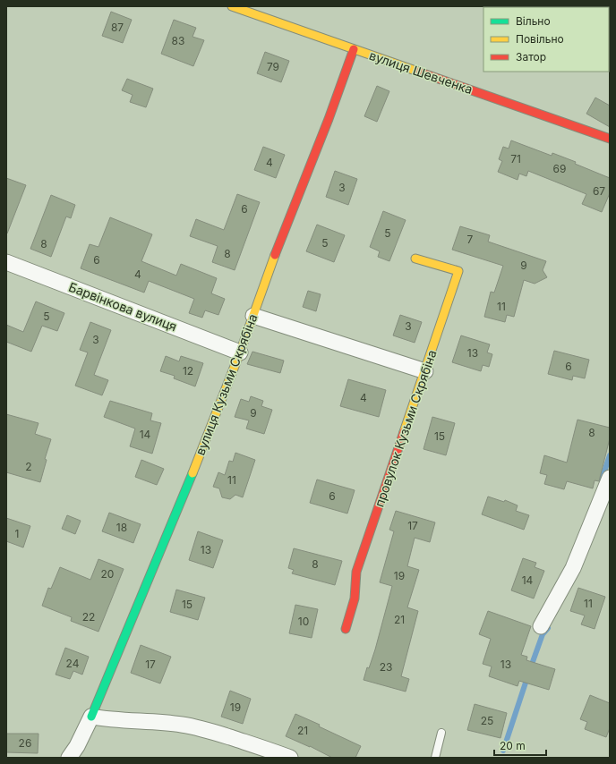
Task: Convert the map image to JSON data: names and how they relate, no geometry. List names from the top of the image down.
{
  "streets": {
    "street": [
      "вулиця Шевченка",
      "Барвінкова вулиця",
      "вулиця Кузьми Скрябіна",
      "провулок Кузьми Скрябіна"
    ]
  },
  "crossings": [
    ["вулиця Шевченка", "вулиця Кузьми Скрябіна"],
    ["Барвінкова вулиця", "вулиця Кузьми Скрябіна"]
  ],
  "house_numbers": [
    "87",
    "83",
    "79",
    "71",
    "4",
    "69",
    "3",
    "67",
    "6",
    "5",
    "7",
    "5",
    "8",
    "8",
    "6",
    "9",
    "4",
    "11",
    "5",
    "3",
    "3",
    "13",
    "6",
    "12",
    "4",
    "9",
    "8",
    "14",
    "15",
    "2",
    "11",
    "6",
    "17",
    "18",
    "1",
    "13",
    "8",
    "20",
    "19",
    "14",
    "11",
    "15",
    "22",
    "21",
    "10",
    "24",
    "17",
    "13",
    "23",
    "19",
    "25",
    "21",
    "26"
  ],
  "legend": ["Вільно", "Повільно", "Затор"],
  "scale_bar": "20 m"
}
